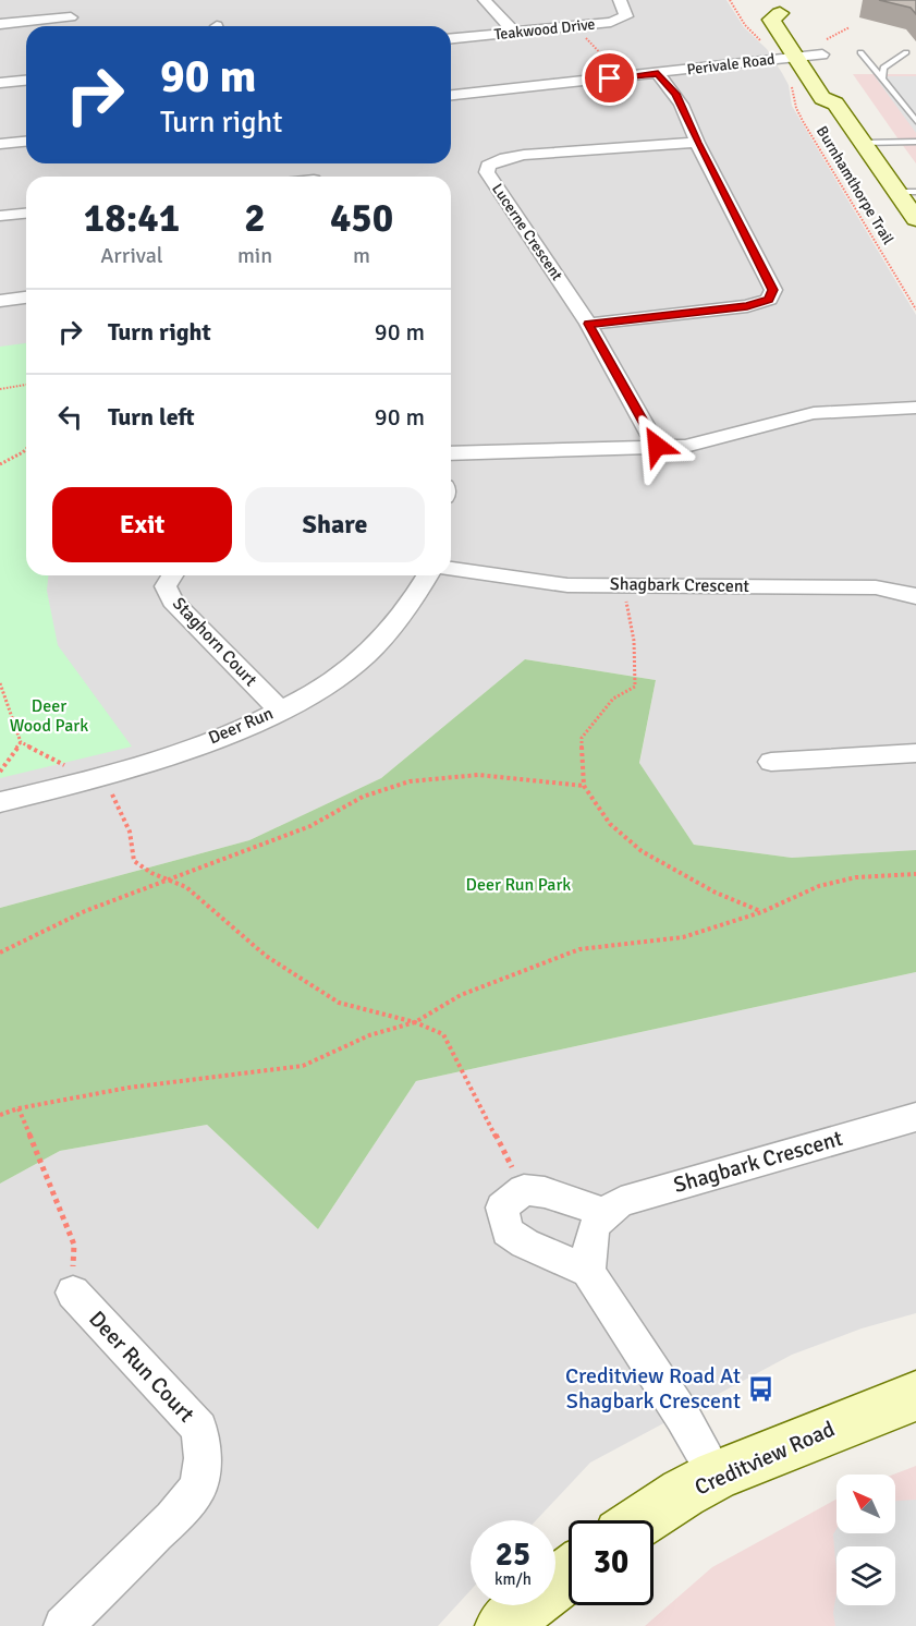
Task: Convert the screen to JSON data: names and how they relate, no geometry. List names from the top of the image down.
{
  "streets": {
    "main road": ["Creditview Road"],
    "street": [
      "Teakwood Drive",
      "Perivale Road",
      "Lucerne Crescent",
      "Shagbark Crescent",
      "Staghorn Court",
      "Deer Run",
      "Deer Run Court"
    ],
    "path": ["Burnhamthorpe Trail"]
  },
  "crossings": [
    ["Staghorn Court", "Deer Run"]
  ],
  "parks": ["Deer Wood Park", "Deer Run Park"],
  "places": {
    "bus stop": ["Creditview Road At Shagbark Crescent"]
  },
  "north": "top left",
  "page": {
    "turn": ["90 m", "Turn right"],
    "eta": [
      "18:41",
      "Arrival",
      "2",
      "min",
      "450",
      "m"
    ],
    "list": [
      {
        "name": "Turn right",
        "value": "90 m"
      },
      {
        "name": "Turn left",
        "value": "90 m"
      }
    ],
    "buttons": ["Exit", "Share"],
    "speed": "25 km/h",
    "limit": "30"
  }
}
